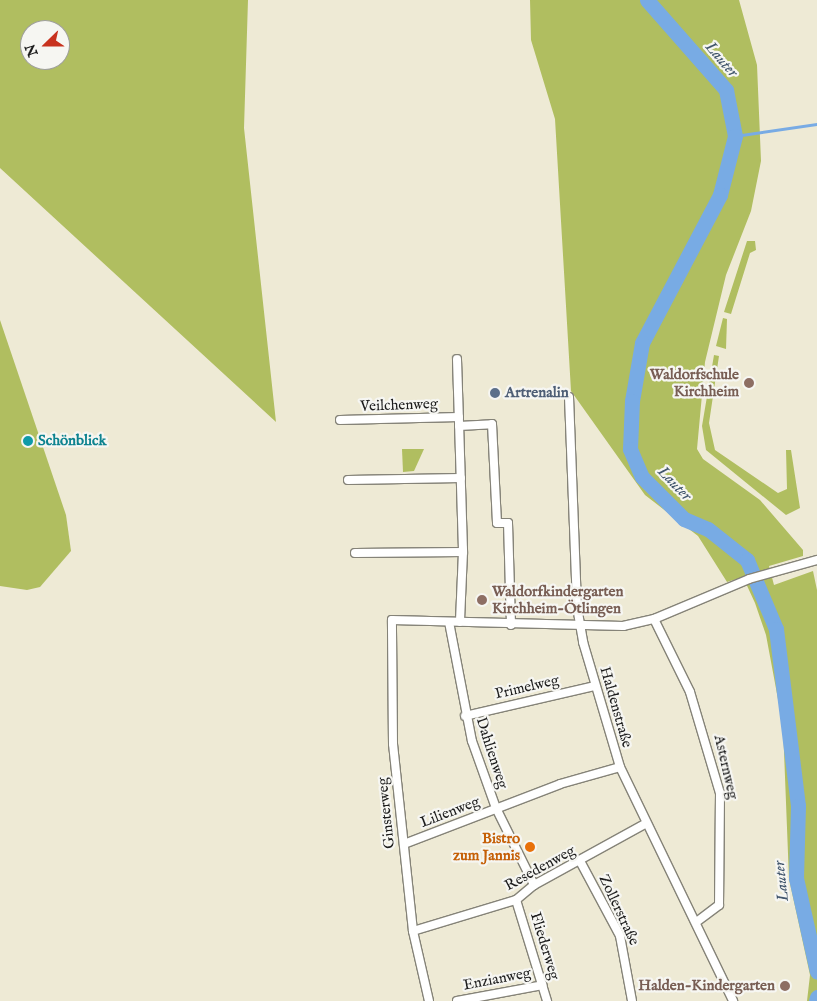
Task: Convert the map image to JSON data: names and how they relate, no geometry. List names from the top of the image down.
{
  "streets": {
    "street": [
      "Veilchenweg",
      "Primelweg",
      "Haldenstraße",
      "Dahlienweg",
      "Asternweg",
      "Lilienweg",
      "Ginsterweg",
      "Resedenweg",
      "Zollerstraße",
      "Fliederweg",
      "Enzianweg"
    ]
  },
  "crossings": [
    ["Primelweg", "Haldenstraße"],
    ["Primelweg", "Dahlienweg"],
    ["Haldenstraße", "Asternweg"],
    ["Haldenstraße", "Lilienweg"],
    ["Haldenstraße", "Resedenweg"],
    ["Dahlienweg", "Lilienweg"],
    ["Dahlienweg", "Ginsterweg"],
    ["Dahlienweg", "Resedenweg"],
    ["Lilienweg", "Ginsterweg"],
    ["Ginsterweg", "Resedenweg"],
    ["Resedenweg", "Zollerstraße"],
    ["Resedenweg", "Fliederweg"],
    ["Fliederweg", "Enzianweg"]
  ],
  "water": ["Lauter"],
  "places": [
    "Waldorfschule Kirchheim",
    "Artrenalin",
    "Schönblick",
    "Waldorfkindergarten Kirchheim-Ötlingen",
    "Bistro zum Jannis",
    "Halden-Kindergarten"
  ],
  "north": "left"
}
